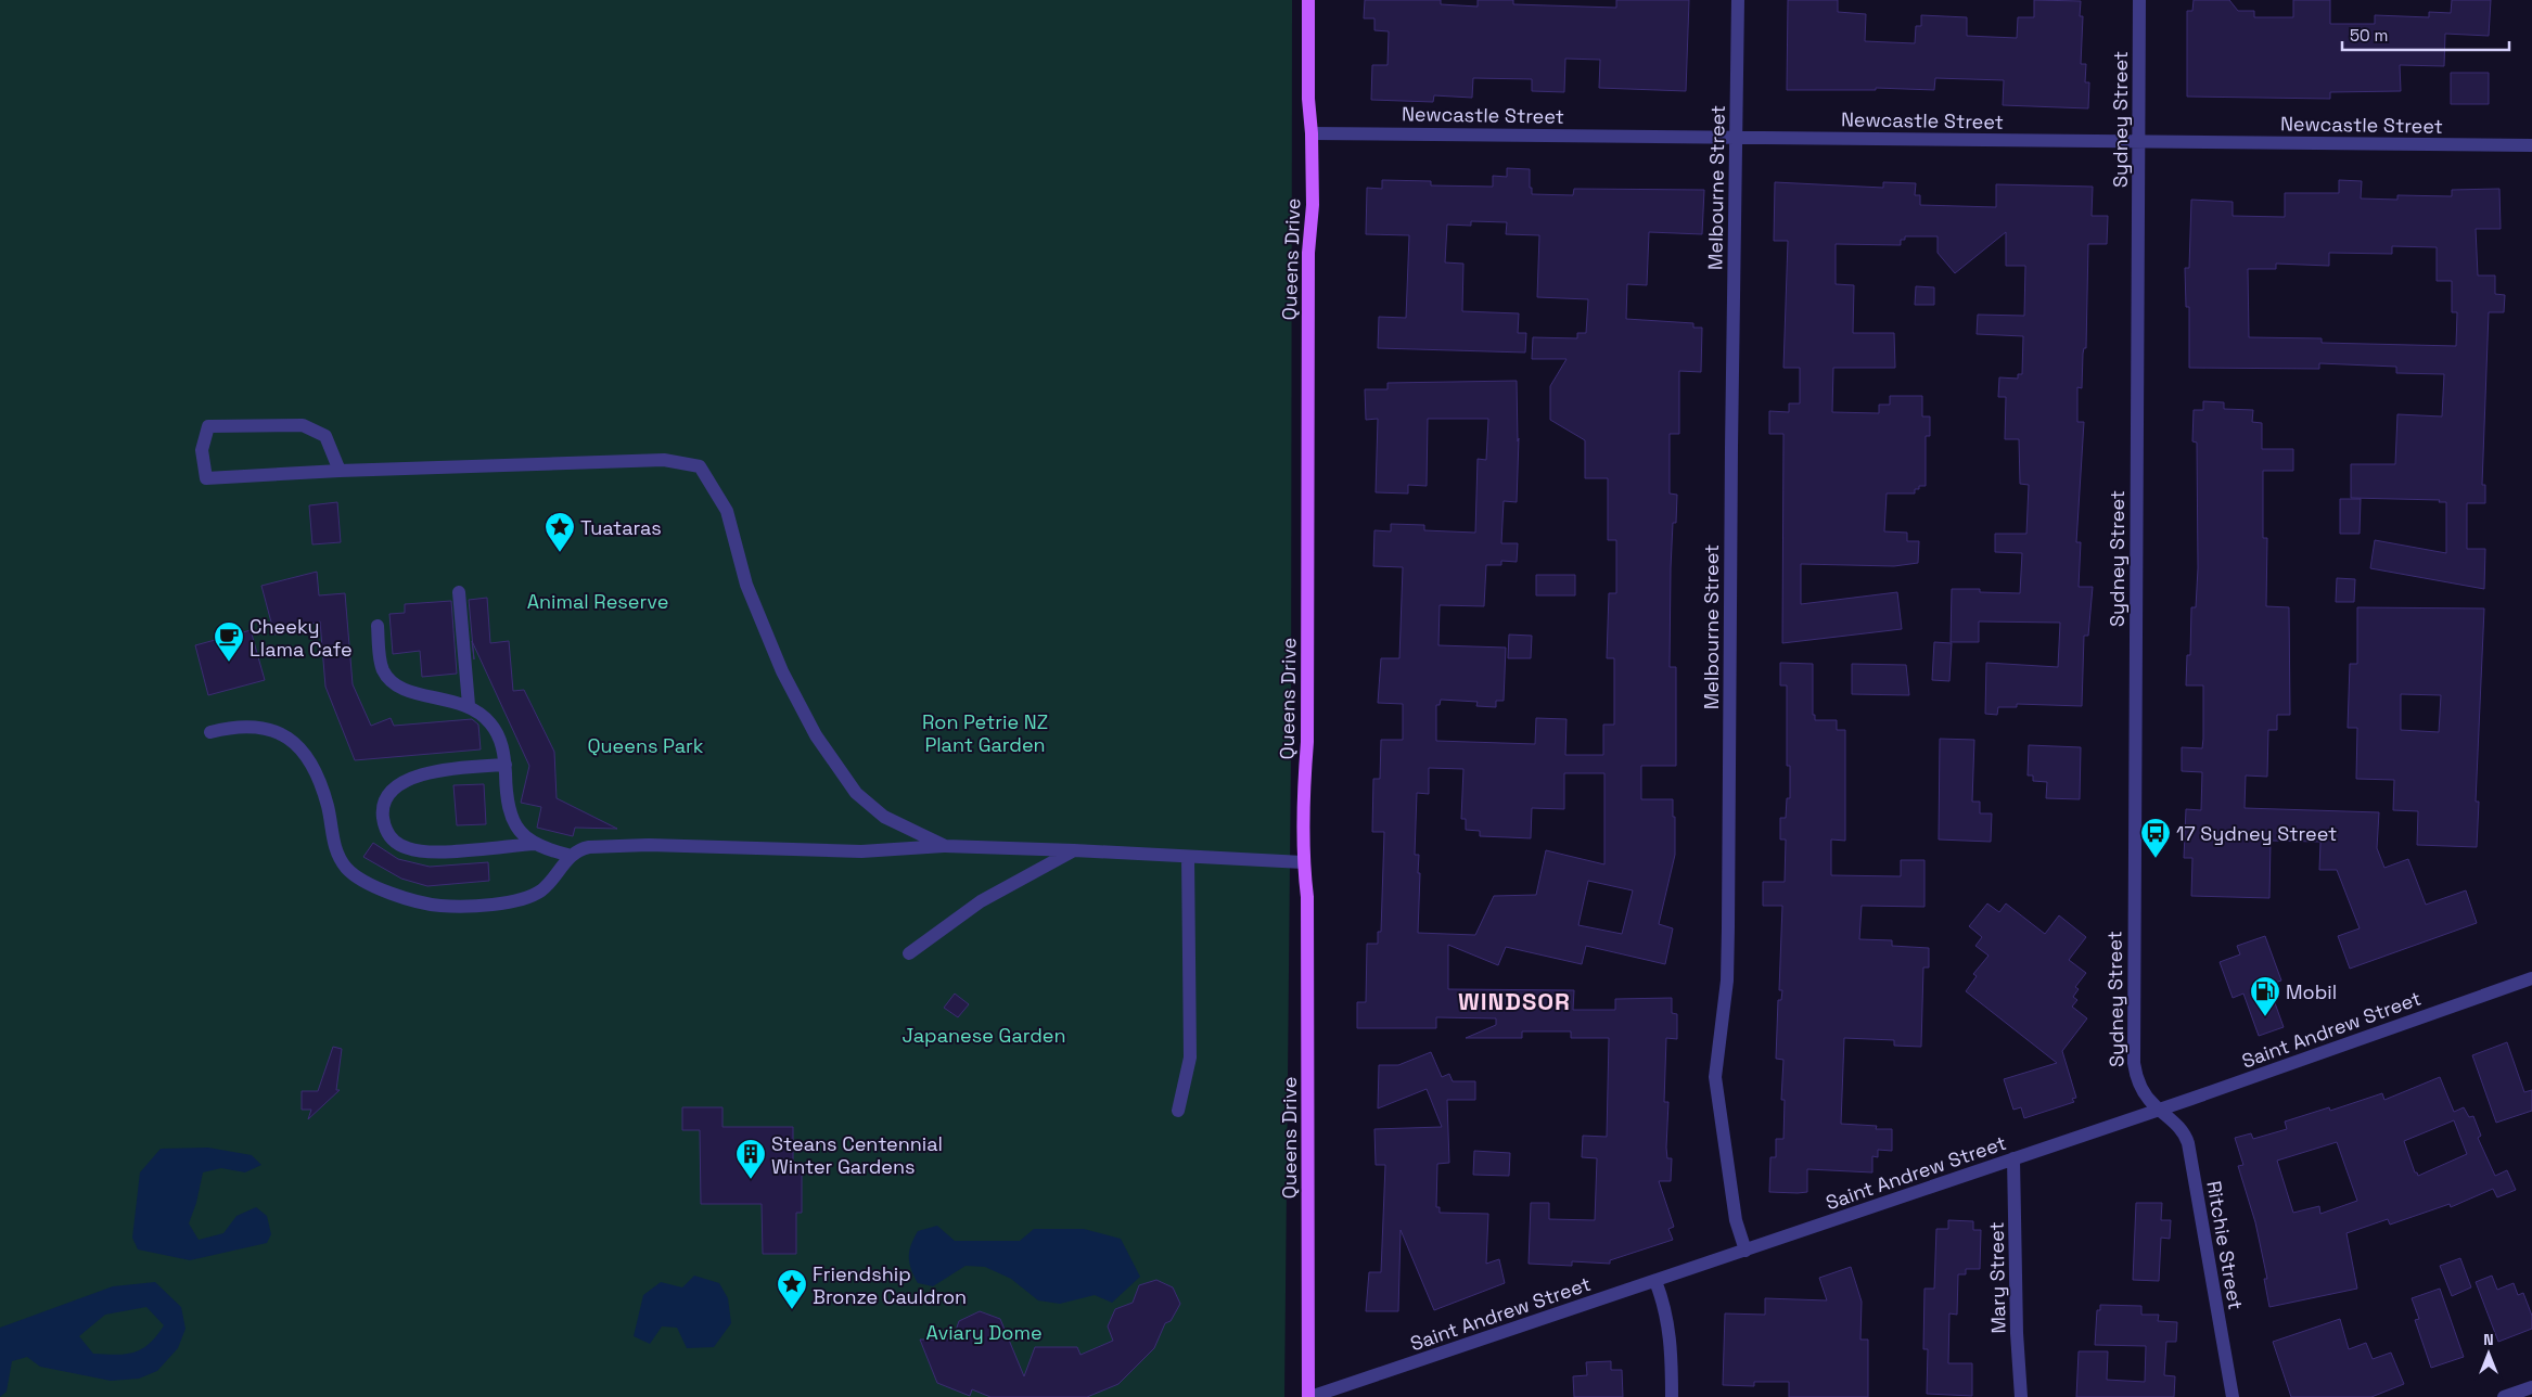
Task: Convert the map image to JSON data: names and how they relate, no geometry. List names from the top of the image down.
{
  "streets": {
    "main road": ["Queens Drive"],
    "street": [
      "Newcastle Street",
      "Sydney Street",
      "Melbourne Street",
      "Saint Andrew Street",
      "Ritchie Street",
      "Mary Street"
    ]
  },
  "crossings": [
    ["Newcastle Street", "Sydney Street"],
    ["Newcastle Street", "Melbourne Street"],
    ["Newcastle Street", "Queens Drive"],
    ["Sydney Street", "Saint Andrew Street"],
    ["Sydney Street", "Ritchie Street"],
    ["Melbourne Street", "Saint Andrew Street"],
    ["Queens Drive", "Saint Andrew Street"],
    ["Saint Andrew Street", "Ritchie Street"],
    ["Saint Andrew Street", "Mary Street"]
  ],
  "districts": ["WINDSOR"],
  "parks": [
    "Animal Reserve",
    "Ron Petrie NZ Plant Garden",
    "Queens Park",
    "Japanese Garden",
    "Aviary Dome"
  ],
  "places": {
    "place": ["Tuataras", "Friendship Bronze Cauldron"],
    "cafe": ["Cheeky Llama Cafe"],
    "bus stop": ["17 Sydney Street"],
    "fuel station": ["Mobil"],
    "building": ["Steans Centennial Winter Gardens"]
  },
  "scale_bar": "50 m",
  "north": "top"
}
